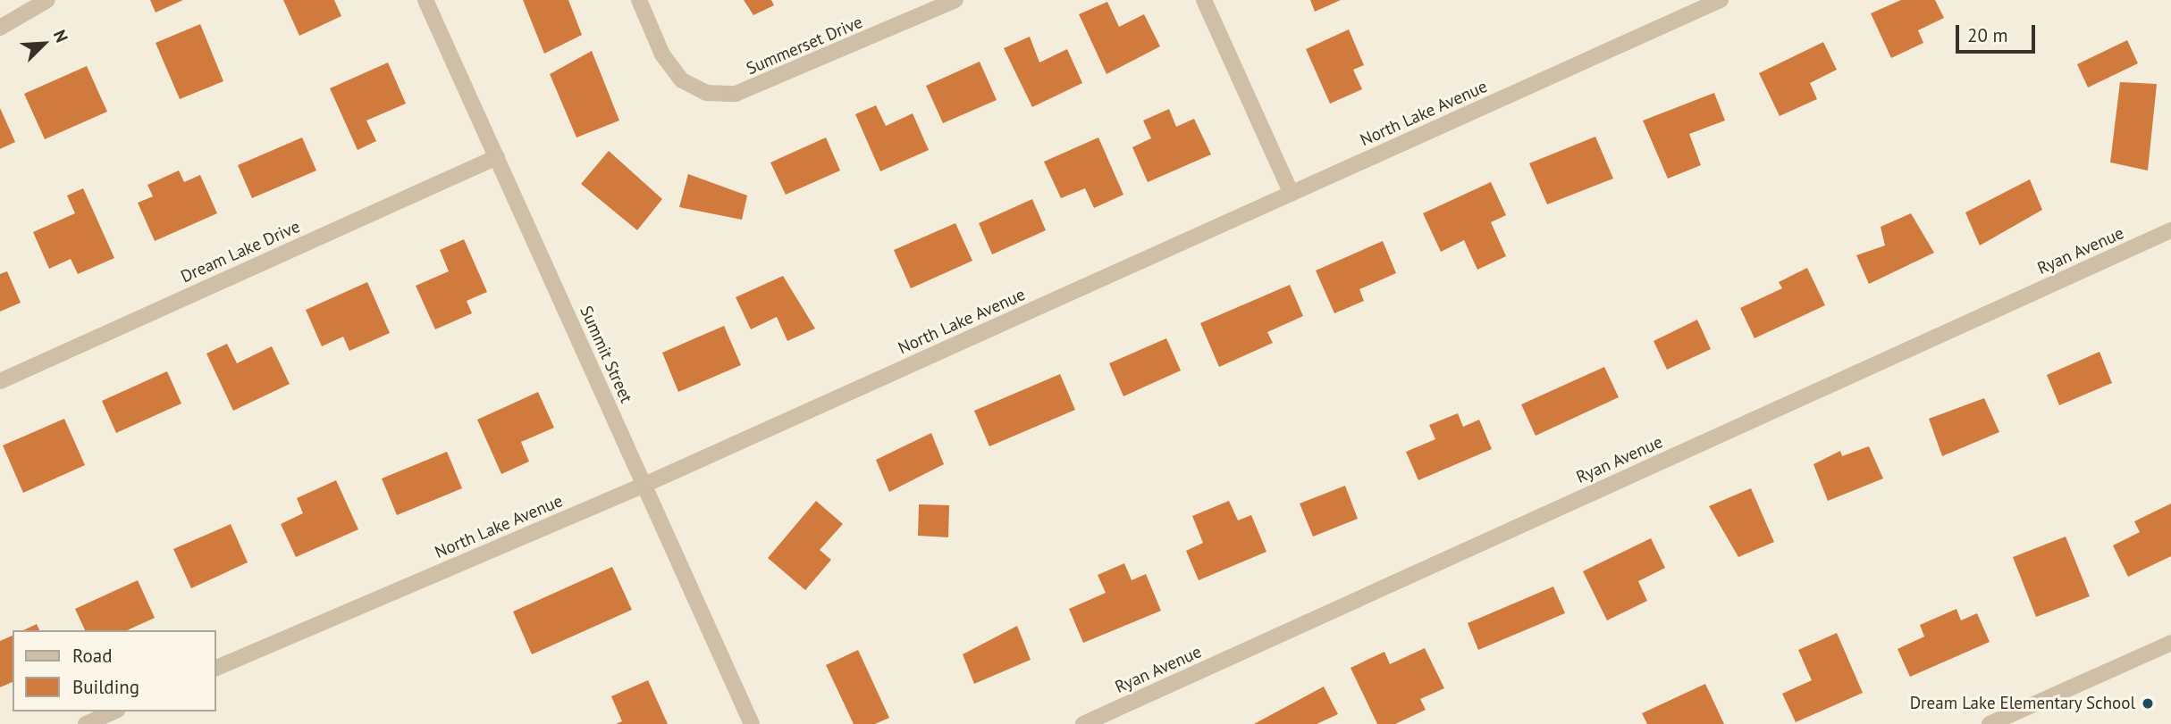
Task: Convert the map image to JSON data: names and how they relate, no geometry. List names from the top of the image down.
{
  "streets": {
    "street": [
      "Summerset Drive",
      "North Lake Avenue",
      "Ryan Avenue",
      "Dream Lake Drive",
      "Summit Street"
    ]
  },
  "crossings": [
    ["North Lake Avenue", "Summit Street"],
    ["Dream Lake Drive", "Summit Street"]
  ],
  "places": ["Dream Lake Elementary School"],
  "legend": ["Road", "Building"],
  "scale_bar": "20 m",
  "north": "top right"
}
